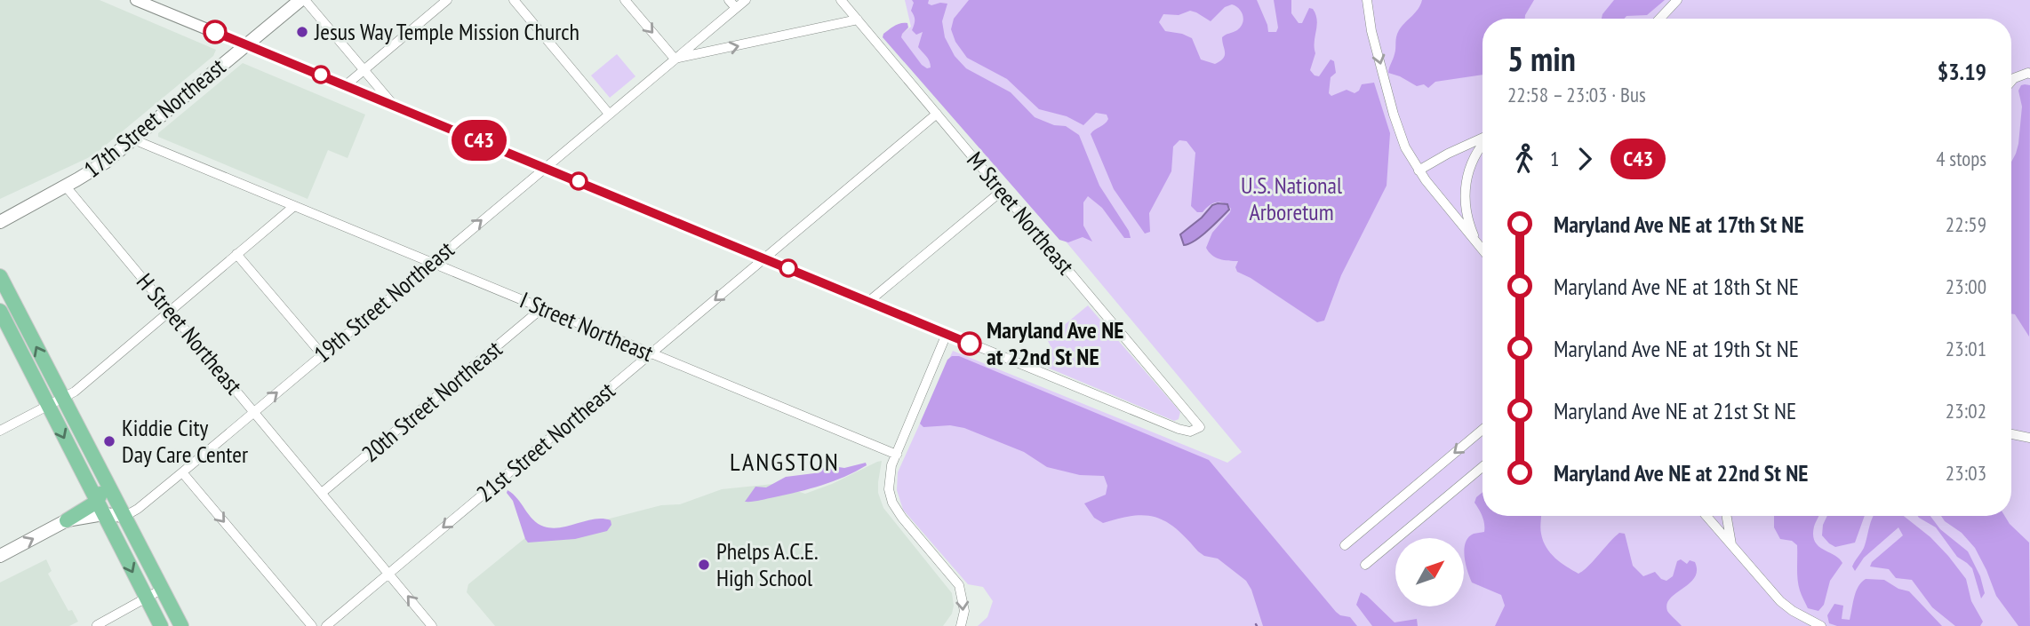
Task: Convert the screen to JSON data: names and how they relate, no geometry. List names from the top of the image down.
{
  "streets": {
    "main road": ["17th Street Northeast"],
    "street": [
      "M Street Northeast",
      "19th Street Northeast",
      "I Street Northeast",
      "H Street Northeast",
      "20th Street Northeast",
      "21st Street Northeast"
    ]
  },
  "crossings": [
    ["17th Street Northeast", "I Street Northeast"],
    ["17th Street Northeast", "H Street Northeast"],
    ["M Street Northeast", "21st Street Northeast"],
    ["19th Street Northeast", "I Street Northeast"],
    ["19th Street Northeast", "H Street Northeast"],
    ["I Street Northeast", "20th Street Northeast"],
    ["I Street Northeast", "21st Street Northeast"],
    ["H Street Northeast", "20th Street Northeast"],
    ["H Street Northeast", "21st Street Northeast"]
  ],
  "one_way": ["21st Street Northeast"],
  "districts": ["LANGSTON"],
  "parks": ["U.S. National Arboretum"],
  "places": [
    "Jesus Way Temple Mission Church",
    "Maryland Ave NE at 22nd St NE",
    "Kiddie City Day Care Center",
    "Phelps A.C.E. High School"
  ],
  "lines": ["bus line C43"],
  "north": "top right",
  "page": {
    "on_map": "C43",
    "heading": ["5 min", "22:58 – 23:03 · Bus", "$3.19"],
    "legs": ["1", "C43", "4 stops"],
    "list": [
      {
        "name": "Maryland Ave NE at 17th St NE",
        "value": "22:59"
      },
      {
        "name": "Maryland Ave NE at 18th St NE",
        "value": "23:00"
      },
      {
        "name": "Maryland Ave NE at 19th St NE",
        "value": "23:01"
      },
      {
        "name": "Maryland Ave NE at 21st St NE",
        "value": "23:02"
      },
      {
        "name": "Maryland Ave NE at 22nd St NE",
        "value": "23:03"
      }
    ]
  }
}
